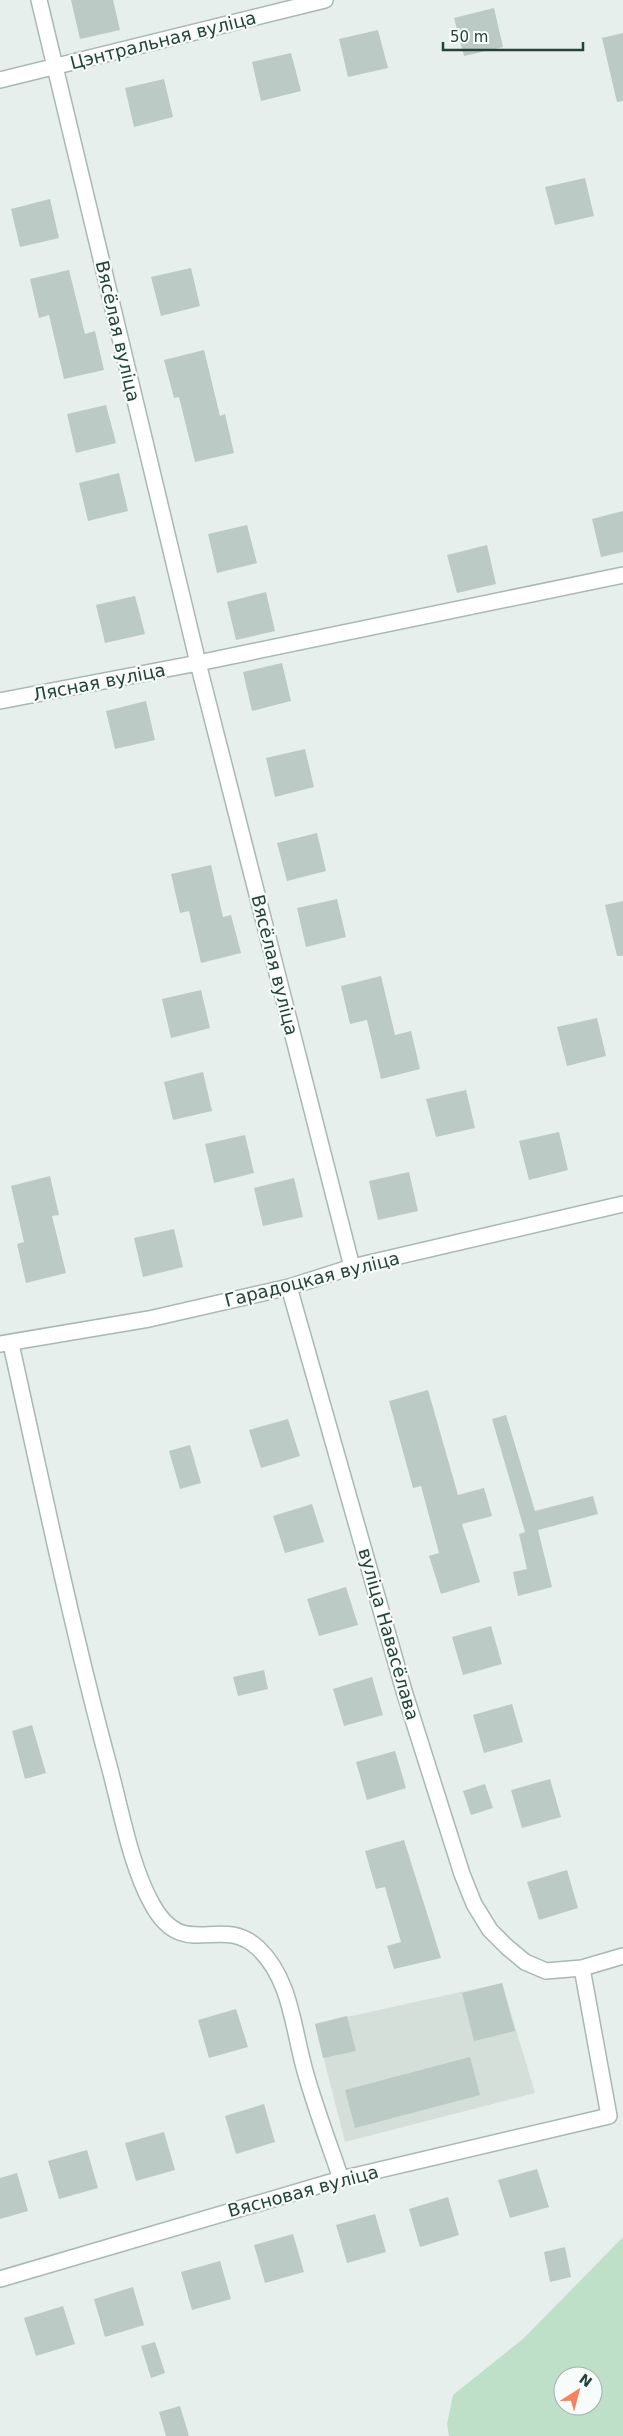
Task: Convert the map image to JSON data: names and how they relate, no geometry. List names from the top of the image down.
{
  "streets": {
    "street": [
      "Цэнтральная вуліца",
      "Вясёлая вуліца",
      "Лясная вуліца",
      "Гарадоцкая вуліца",
      "вуліца Навасёлава",
      "Вясновая вуліца"
    ]
  },
  "crossings": [
    ["Цэнтральная вуліца", "Вясёлая вуліца"],
    ["Вясёлая вуліца", "Лясная вуліца"],
    ["Вясёлая вуліца", "Гарадоцкая вуліца"],
    ["Гарадоцкая вуліца", "вуліца Навасёлава"],
    ["вуліца Навасёлава", "Вясновая вуліца"]
  ],
  "scale_bar": "50 m",
  "north": "top right"
}
